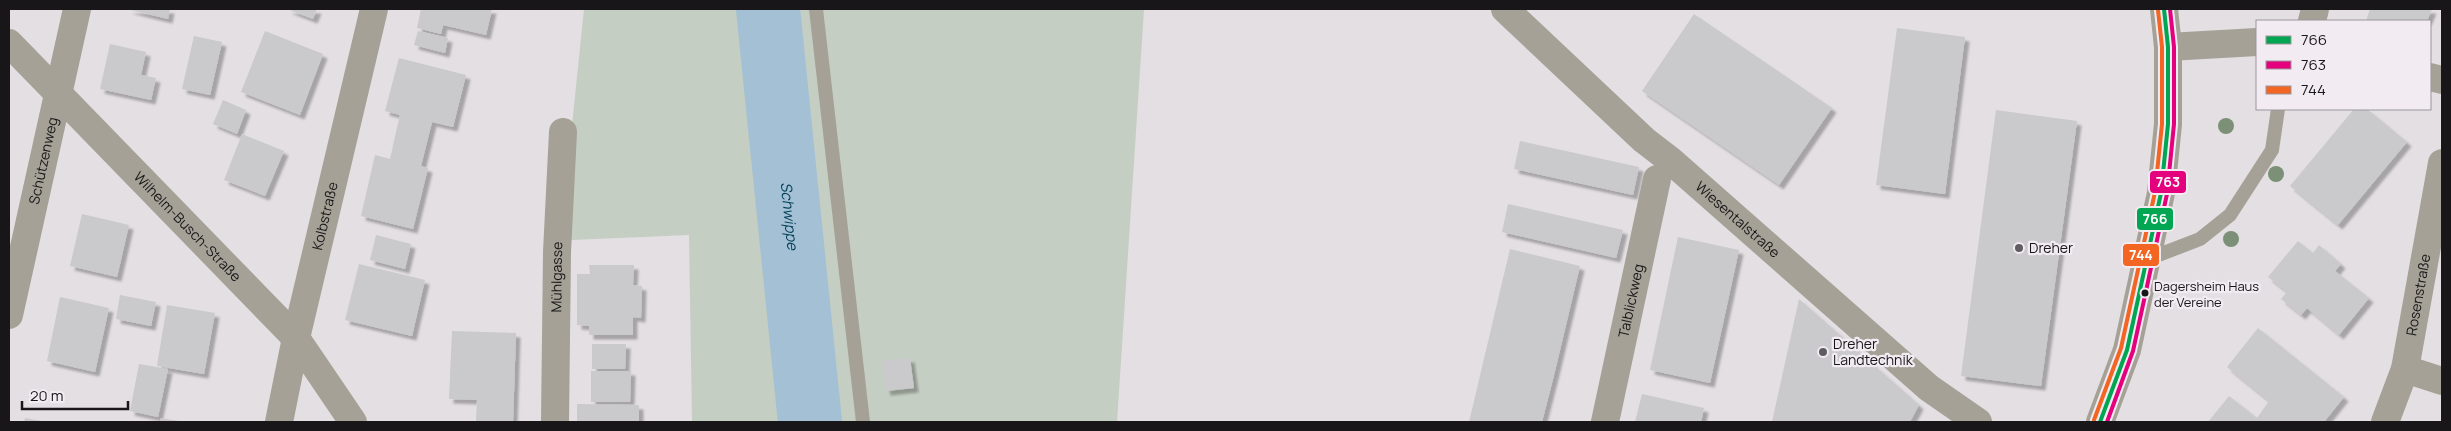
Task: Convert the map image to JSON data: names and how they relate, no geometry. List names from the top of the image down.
{
  "streets": {
    "street": [
      "Schützenweg",
      "Kolbstraße",
      "Wiesentalstraße",
      "Wilhelm-Busch-Straße",
      "Mühlgasse",
      "Rosenstraße",
      "Talblickweg"
    ]
  },
  "crossings": [
    ["Schützenweg", "Wilhelm-Busch-Straße"],
    ["Kolbstraße", "Wilhelm-Busch-Straße"]
  ],
  "water": ["Schwippe"],
  "places": ["Dreher", "Dagersheim Haus der Vereine", "Dreher Landtechnik"],
  "lines": ["transit line 766", "transit line 763", "transit line 744"],
  "legend": ["766", "763", "744"],
  "scale_bar": "20 m"
}
